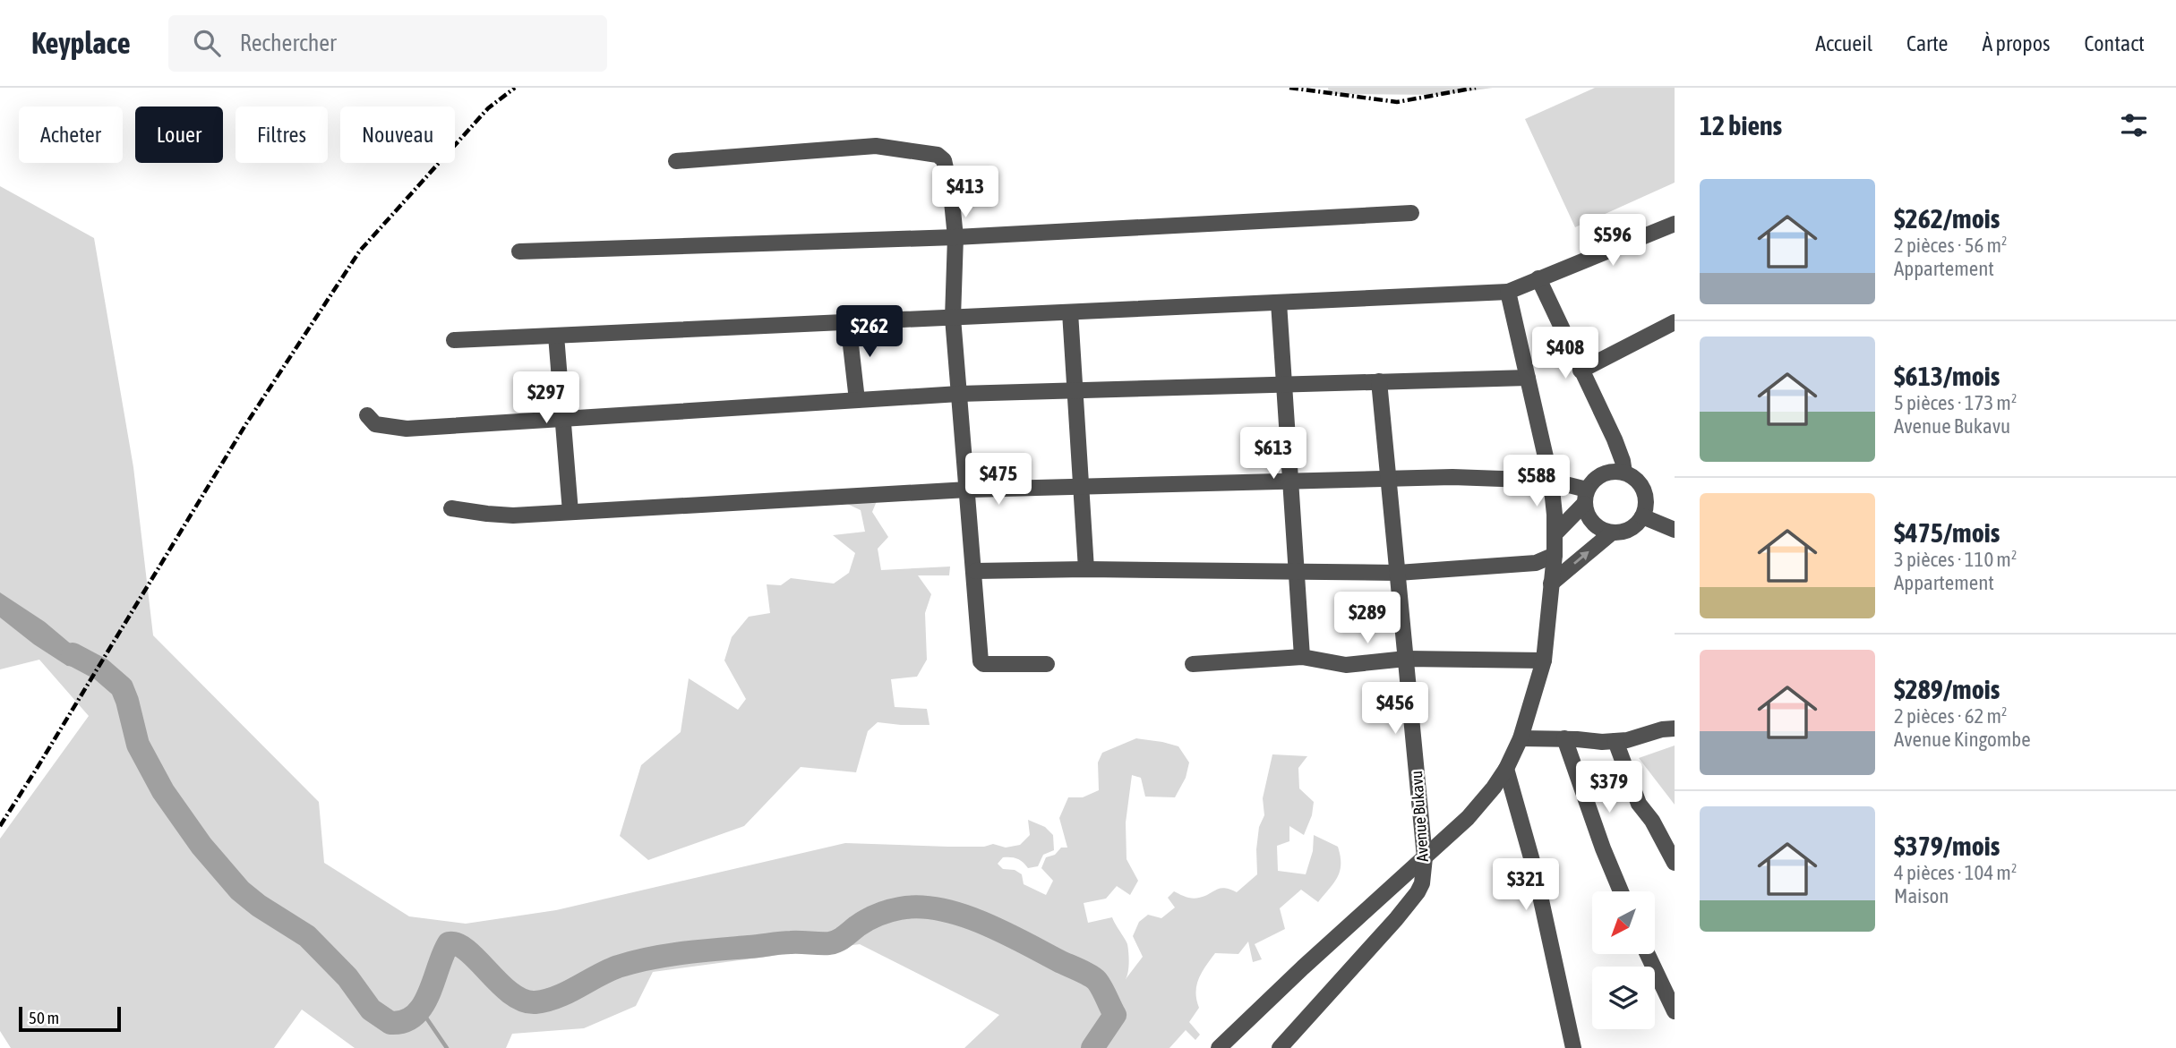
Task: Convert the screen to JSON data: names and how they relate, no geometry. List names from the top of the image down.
{
  "streets": {
    "street": ["Avenue Bukavu"]
  },
  "scale_bar": "50 m",
  "north": "bottom left",
  "page": {
    "header": "Keyplace",
    "search": "Rechercher",
    "nav": [
      "Accueil",
      "Carte",
      "À propos",
      "Contact"
    ],
    "heading": "12 biens",
    "chip": [
      "Acheter",
      "Louer",
      "Filtres",
      "Nouveau"
    ],
    "list": [
      {
        "name": "$262/mois",
        "note": "2 pièces · 56 m² · Appartement"
      },
      {
        "name": "$613/mois",
        "note": "5 pièces · 173 m² · Avenue Bukavu"
      },
      {
        "name": "$475/mois",
        "note": "3 pièces · 110 m² · Appartement"
      },
      {
        "name": "$289/mois",
        "note": "2 pièces · 62 m² · Avenue Kingombe"
      },
      {
        "name": "$379/mois",
        "note": "4 pièces · 104 m² · Maison"
      }
    ],
    "price": [
      "$413",
      "$596",
      "$262",
      "$408",
      "$297",
      "$613",
      "$475",
      "$588",
      "$289",
      "$456",
      "$379",
      "$321"
    ],
    "scale": "50 m"
  }
}
